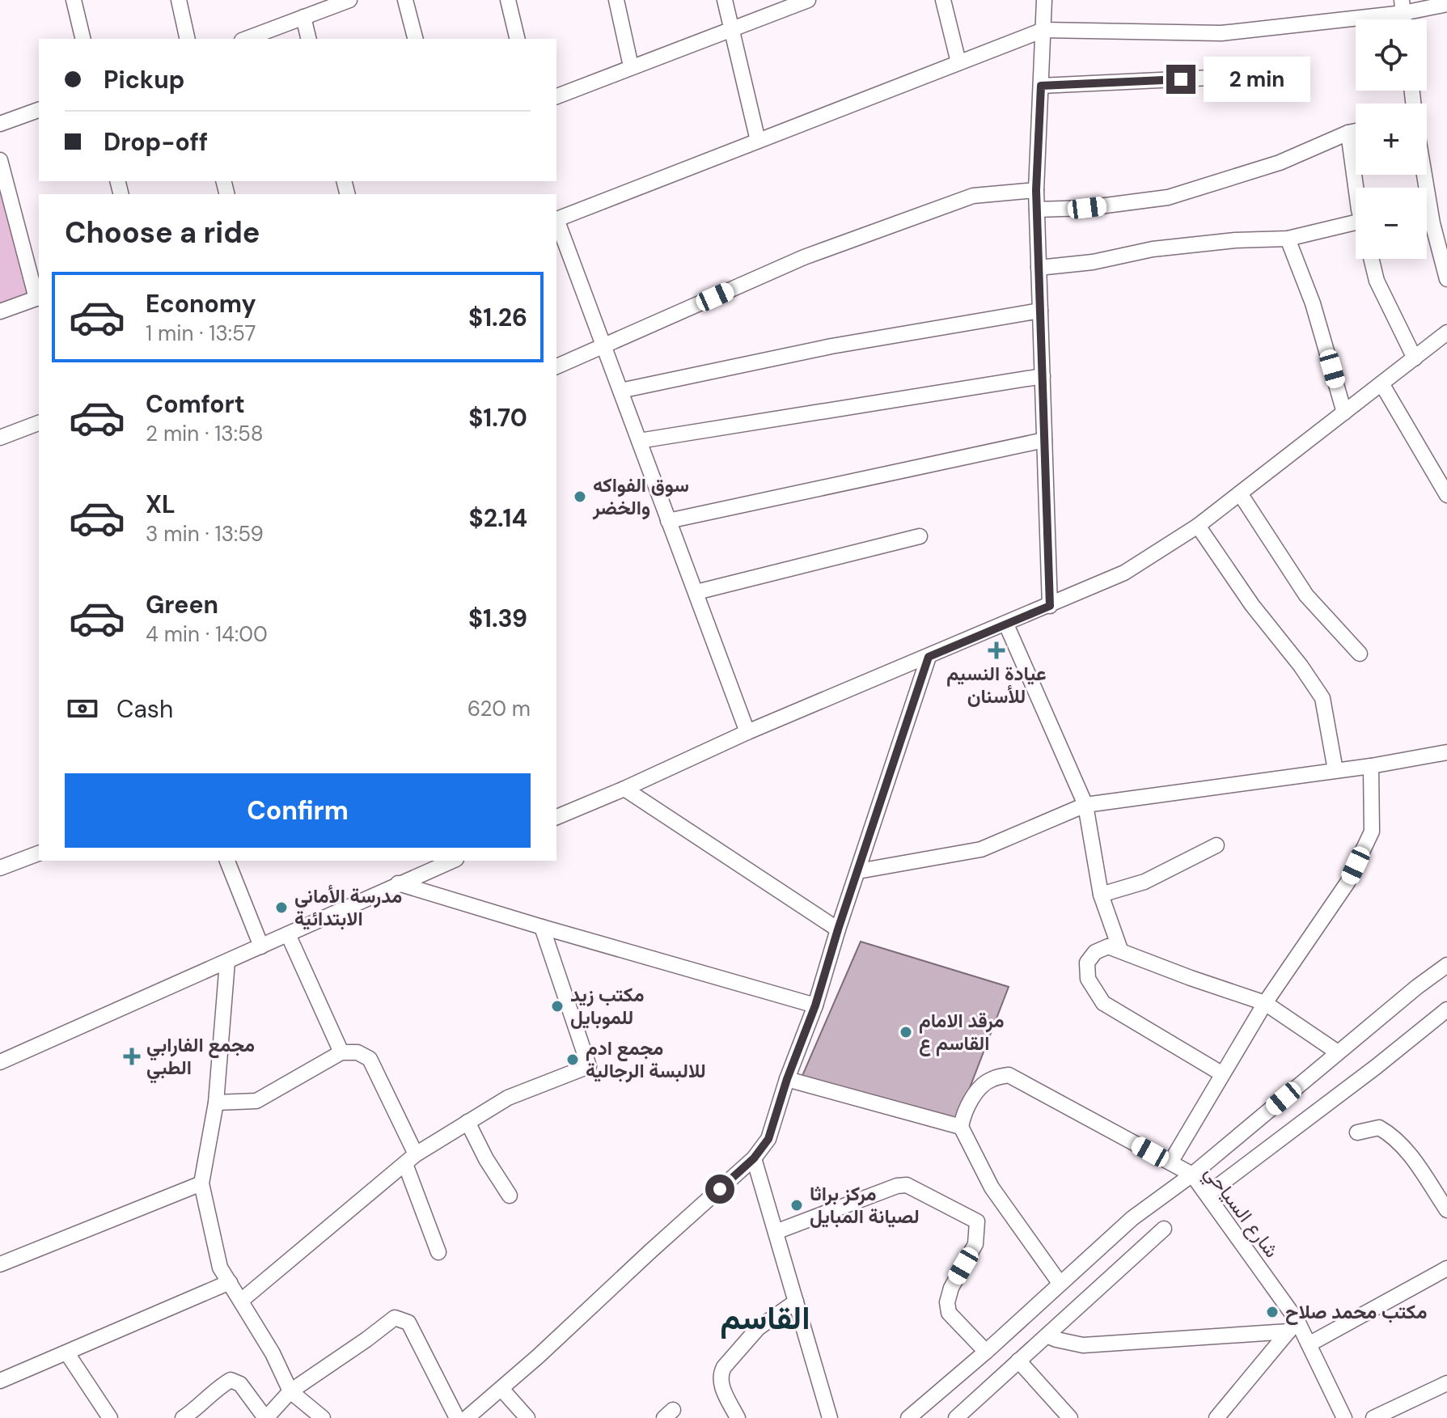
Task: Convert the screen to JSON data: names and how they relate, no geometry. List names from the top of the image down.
{
  "streets": {
    "street": ["شارع السياحي"]
  },
  "districts": ["القاسم"],
  "places": {
    "other": [
      "سوق الفواكه والخضر",
      "مدرسة الأماني الابتدائية",
      "مكتب زيد للموبايل",
      "مرقد الامام القاسم ع",
      "مجمع ادم للالبسة الرجالية",
      "مركز براثا لصيانة المبايل",
      "مكتب محمد صلاح"
    ],
    "health": ["عيادة النسيم للأسنان", "مجمع الفارابي الطبي"]
  },
  "page": {
    "map_buttons": ["+", "−"],
    "banner": ["Pickup", "Drop-off"],
    "bubble": "2 min",
    "heading": "Choose a ride",
    "list": [
      {
        "name": "Economy",
        "note": "1 min · 13:57",
        "value": "$1.26"
      },
      {
        "name": "Comfort",
        "note": "2 min · 13:58",
        "value": "$1.70"
      },
      {
        "name": "XL",
        "note": "3 min · 13:59",
        "value": "$2.14"
      },
      {
        "name": "Green",
        "note": "4 min · 14:00",
        "value": "$1.39"
      }
    ],
    "pay": ["Cash", "620 m"],
    "buttons": "Confirm"
  }
}
